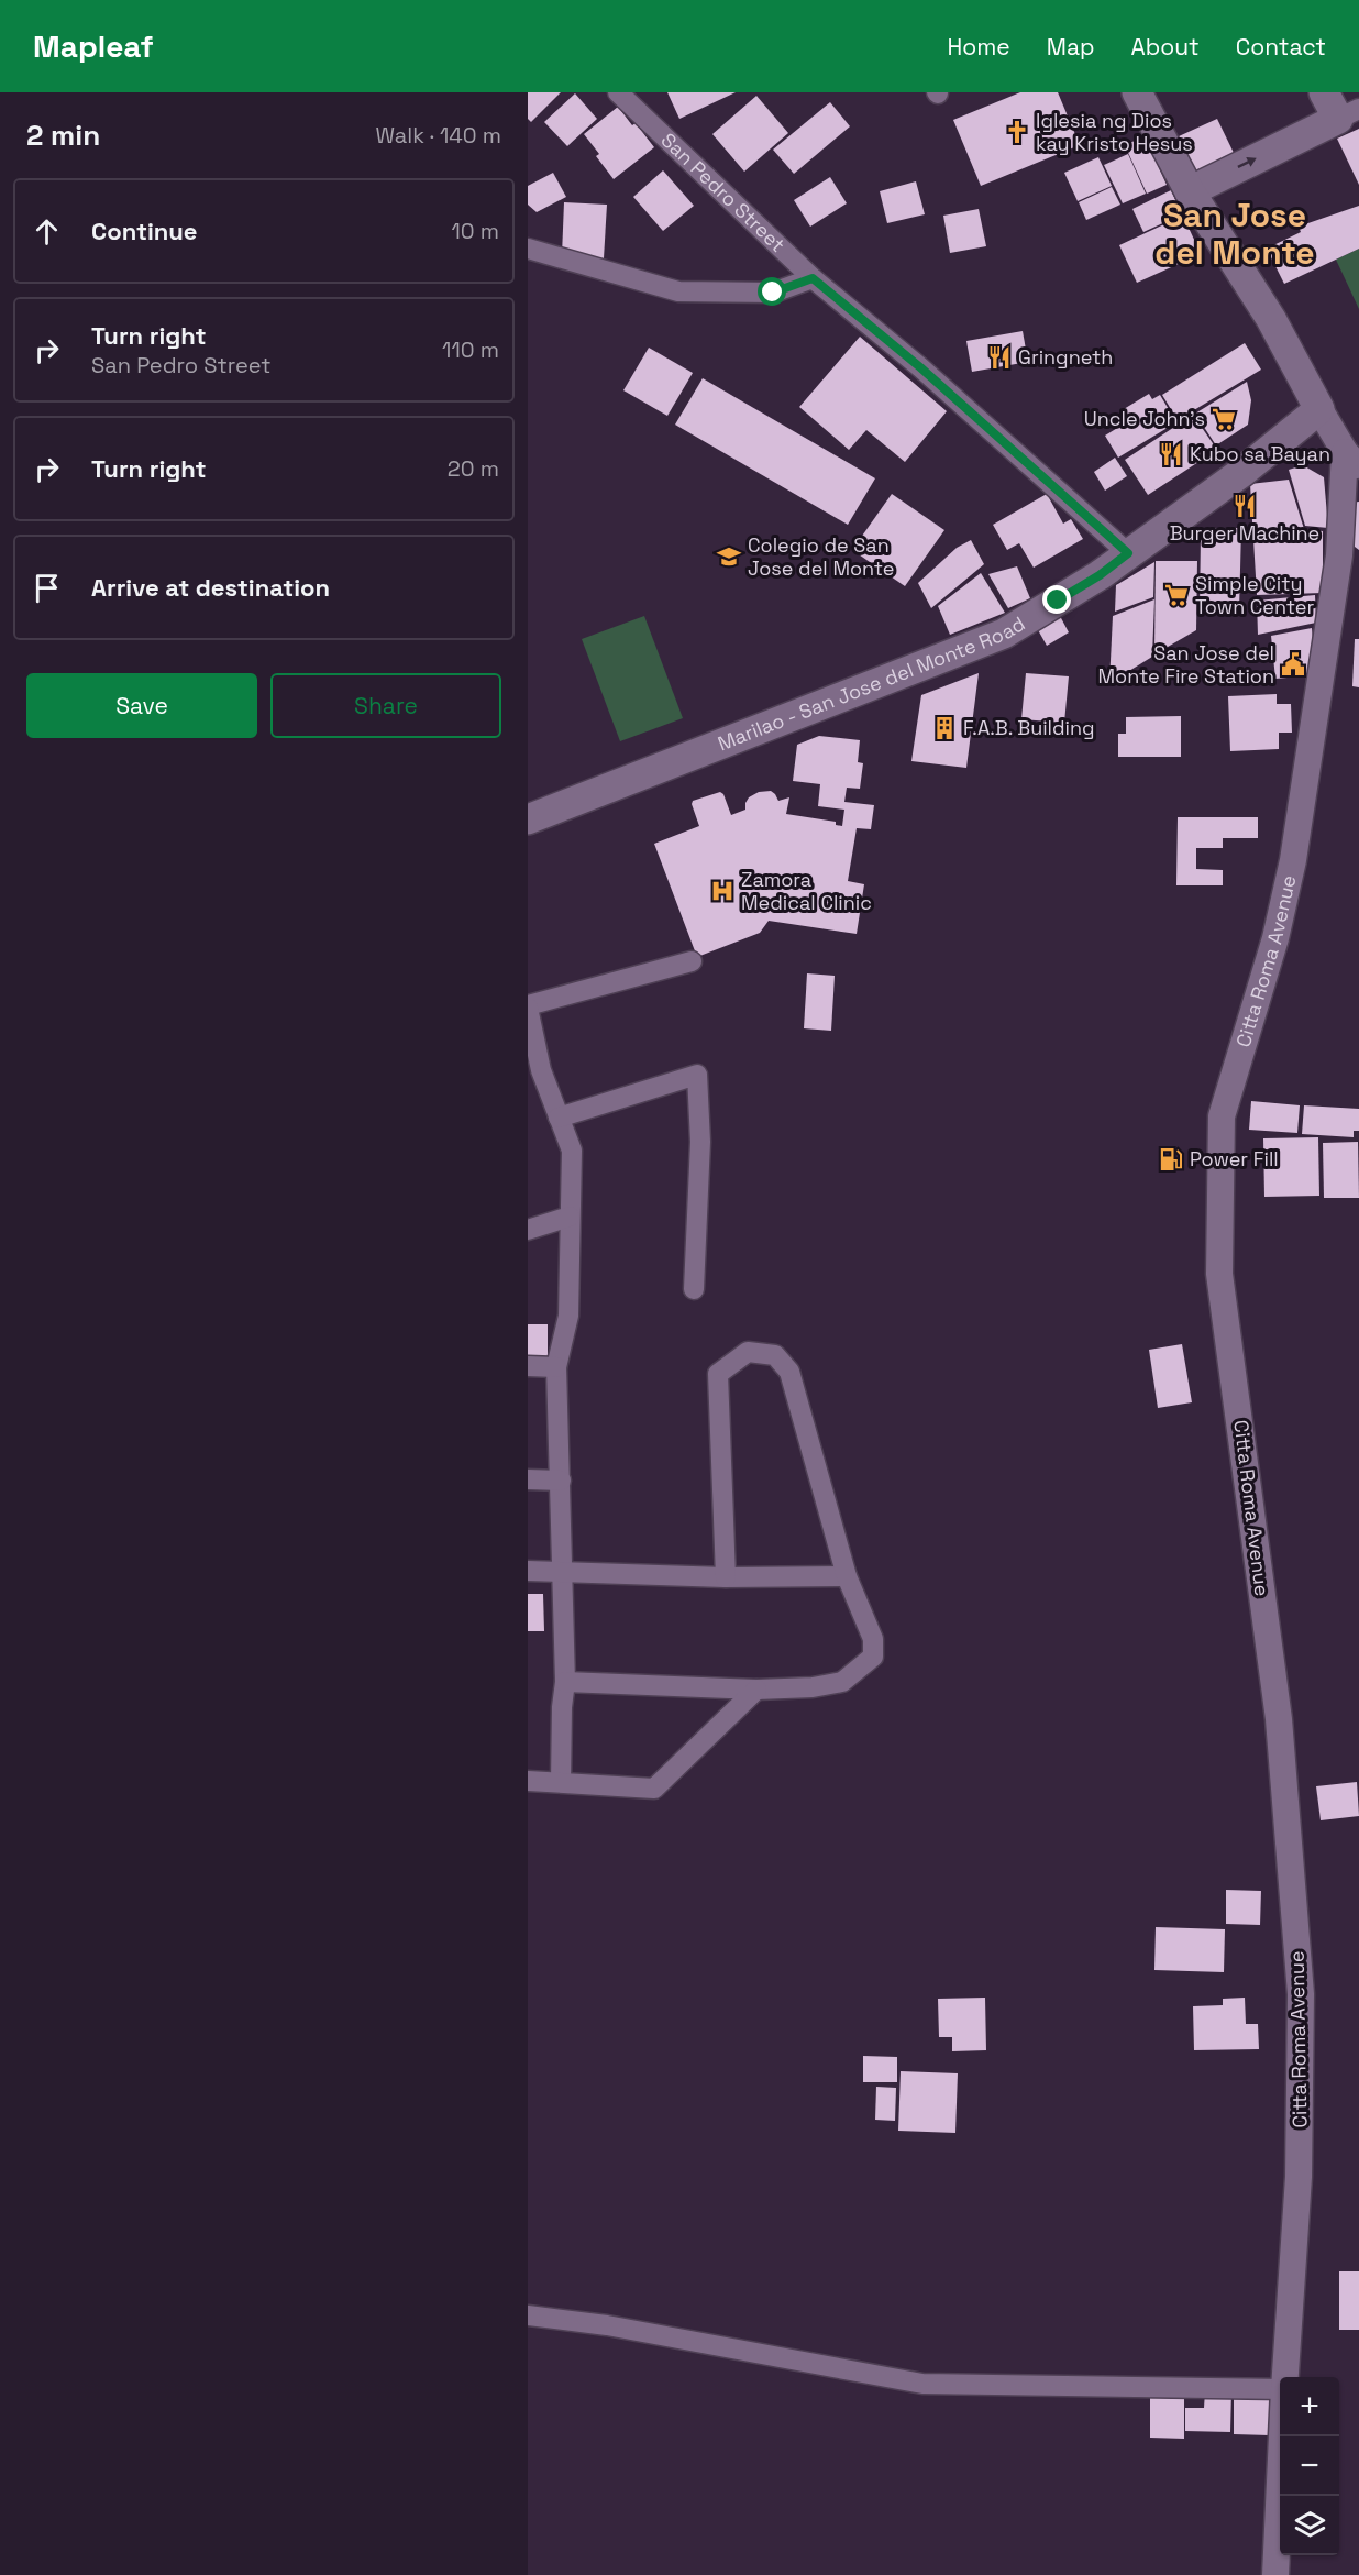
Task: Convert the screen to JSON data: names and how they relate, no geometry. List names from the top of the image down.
{
  "streets": {
    "main road": ["Marilao - San Jose del Monte Road"],
    "street": ["San Pedro Street", "Citta Roma Avenue"]
  },
  "crossings": [
    ["San Pedro Street", "Marilao - San Jose del Monte Road"]
  ],
  "districts": ["San Jose del Monte"],
  "places": {
    "church": ["Iglesia ng Dios kay Kristo Hesus"],
    "restaurant": ["Gringneth", "Kubo sa Bayan", "Burger Machine"],
    "supermarket": ["Uncle John's", "Simple City Town Center"],
    "school or university": ["Colegio de San Jose del Monte"],
    "public building": ["San Jose del Monte Fire Station"],
    "building": ["F.A.B. Building"],
    "hospital": ["Zamora Medical Clinic"],
    "fuel station": ["Power Fill"]
  },
  "page": {
    "header": "Mapleaf",
    "nav": [
      "Home",
      "Map",
      "About",
      "Contact"
    ],
    "heading": ["2 min", "Walk · 140 m"],
    "list": [
      ["Continue", "10 m"],
      ["Turn right", "San Pedro Street", "110 m"],
      ["Turn right", "20 m"],
      "Arrive at destination"
    ],
    "buttons": ["Save", "Share"],
    "map_buttons": ["+", "−"]
  }
}
